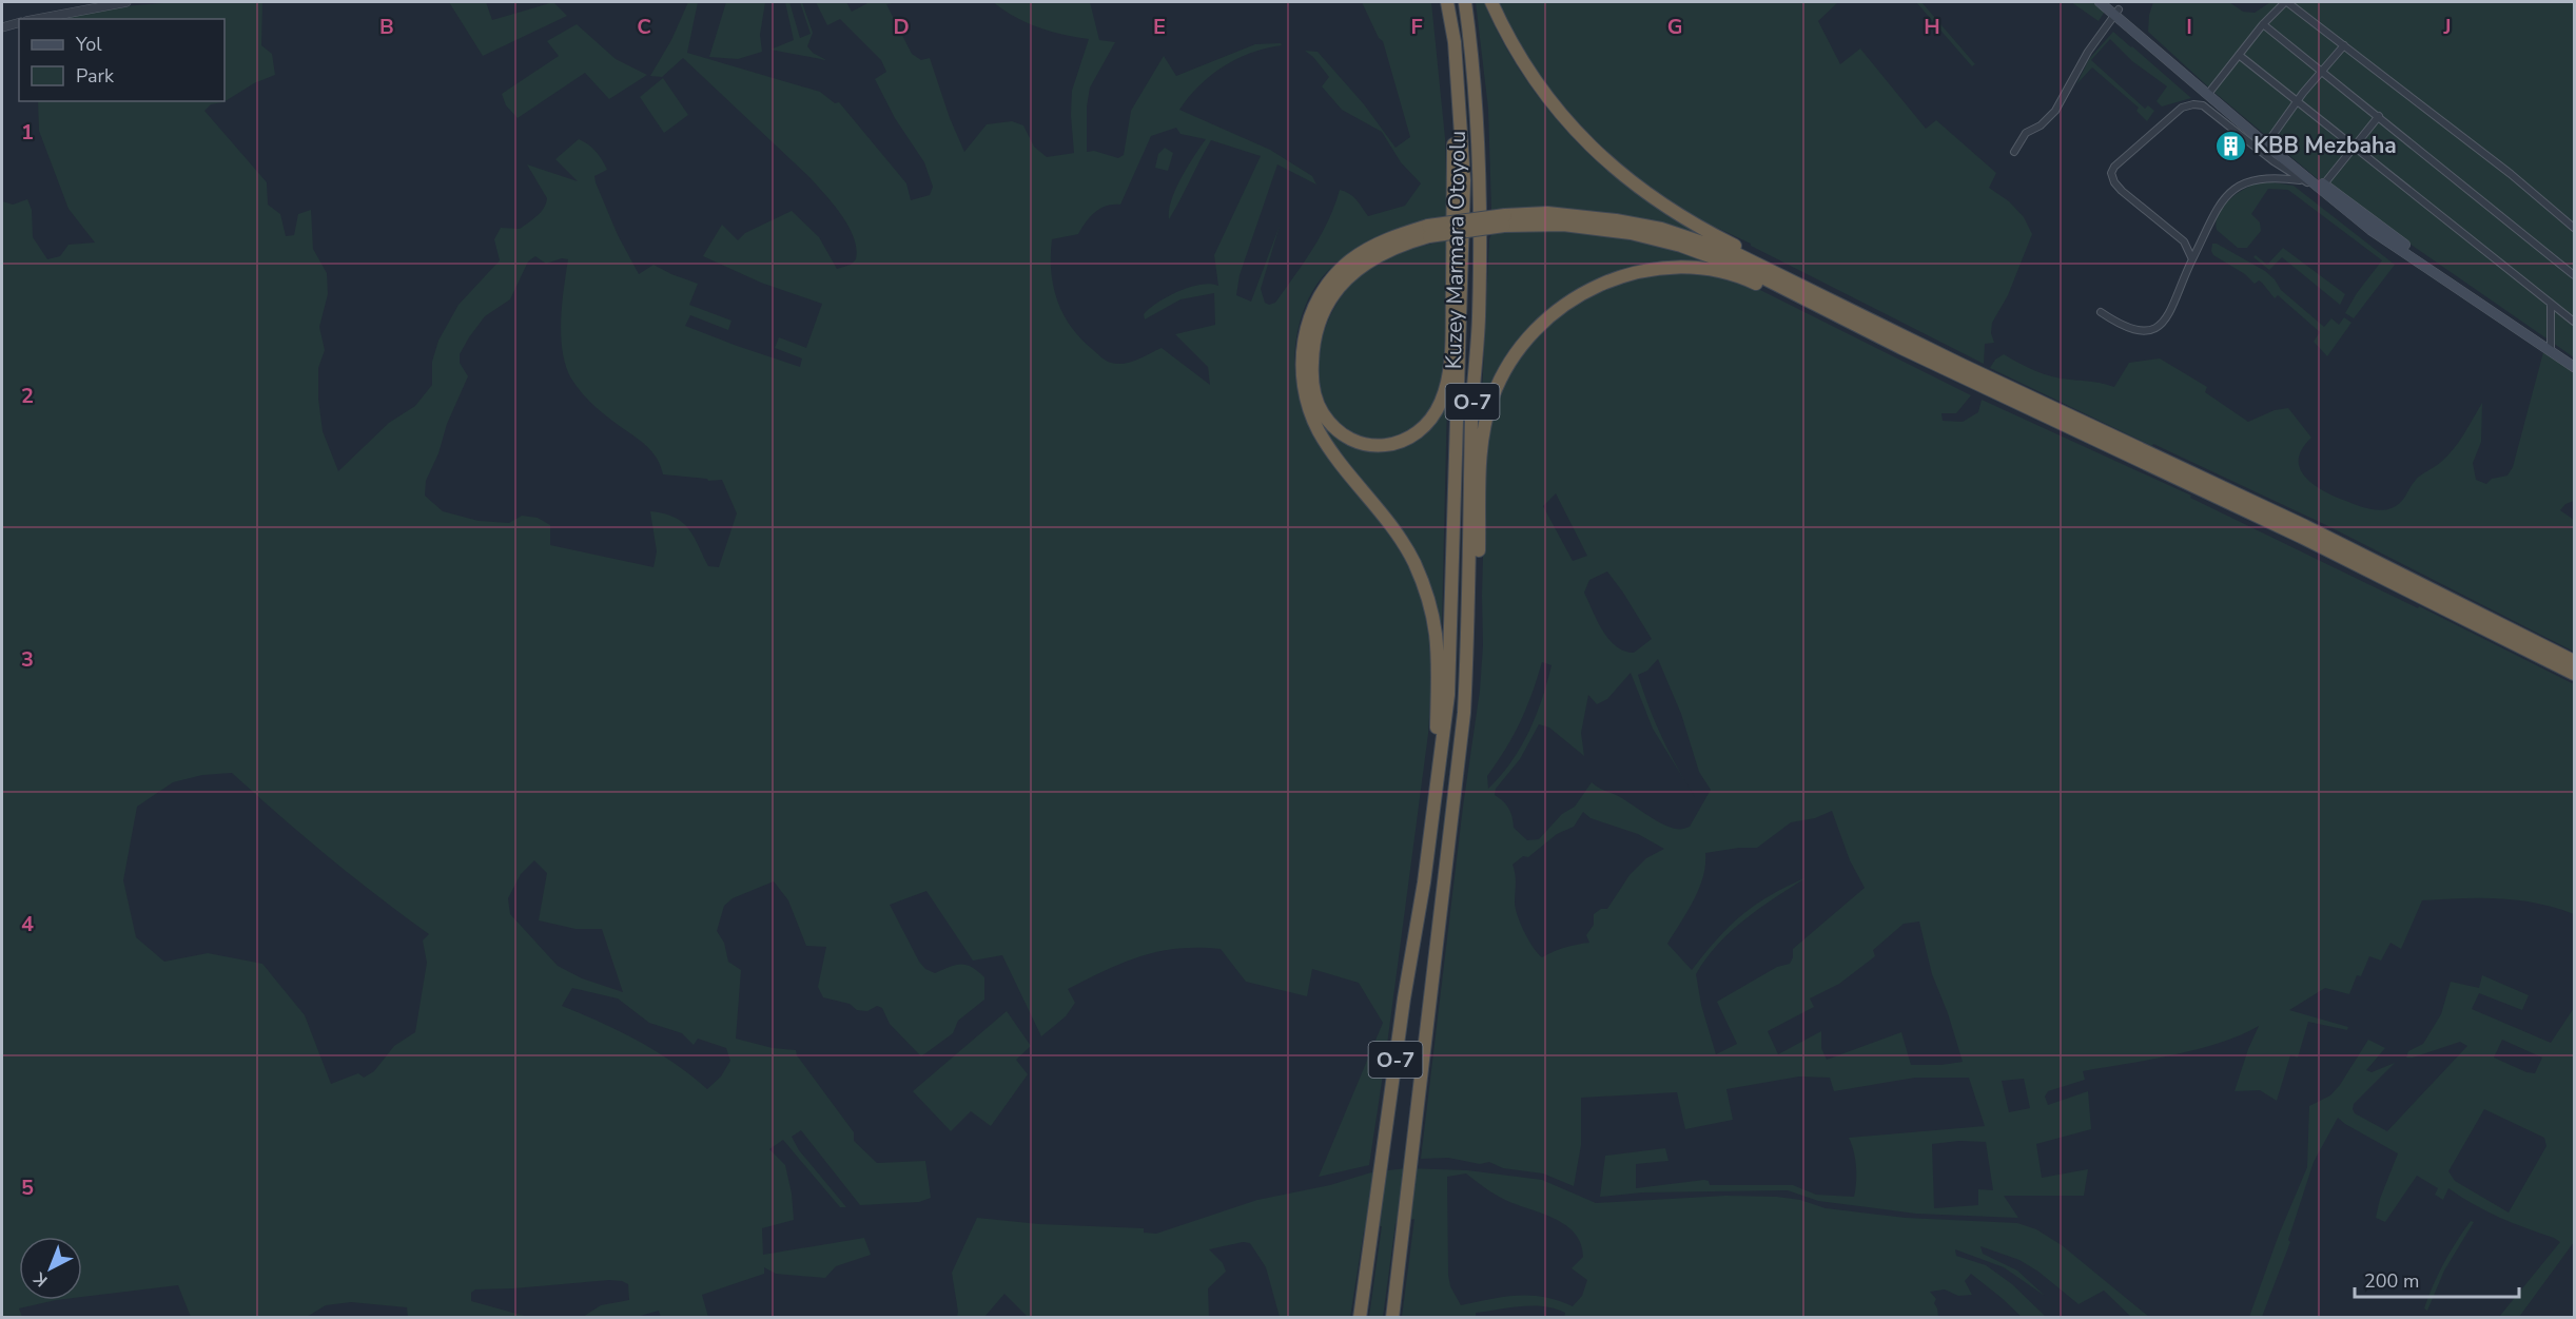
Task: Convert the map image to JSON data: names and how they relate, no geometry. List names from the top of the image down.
{
  "streets": {
    "highway": ["Kuzey Marmara Otoyolu", "O-7"]
  },
  "crossings": [
    ["Kuzey Marmara Otoyolu", "O-7"]
  ],
  "places": {
    "building": ["KBB Mezbaha"]
  },
  "legend": ["Yol", "Park"],
  "scale_bar": "200 m",
  "north": "bottom left",
  "grid": {
    "columns": [
      "B",
      "C",
      "D",
      "E",
      "F",
      "G",
      "H",
      "I",
      "J"
    ],
    "rows": [
      "1",
      "2",
      "3",
      "4",
      "5"
    ]
  }
}
